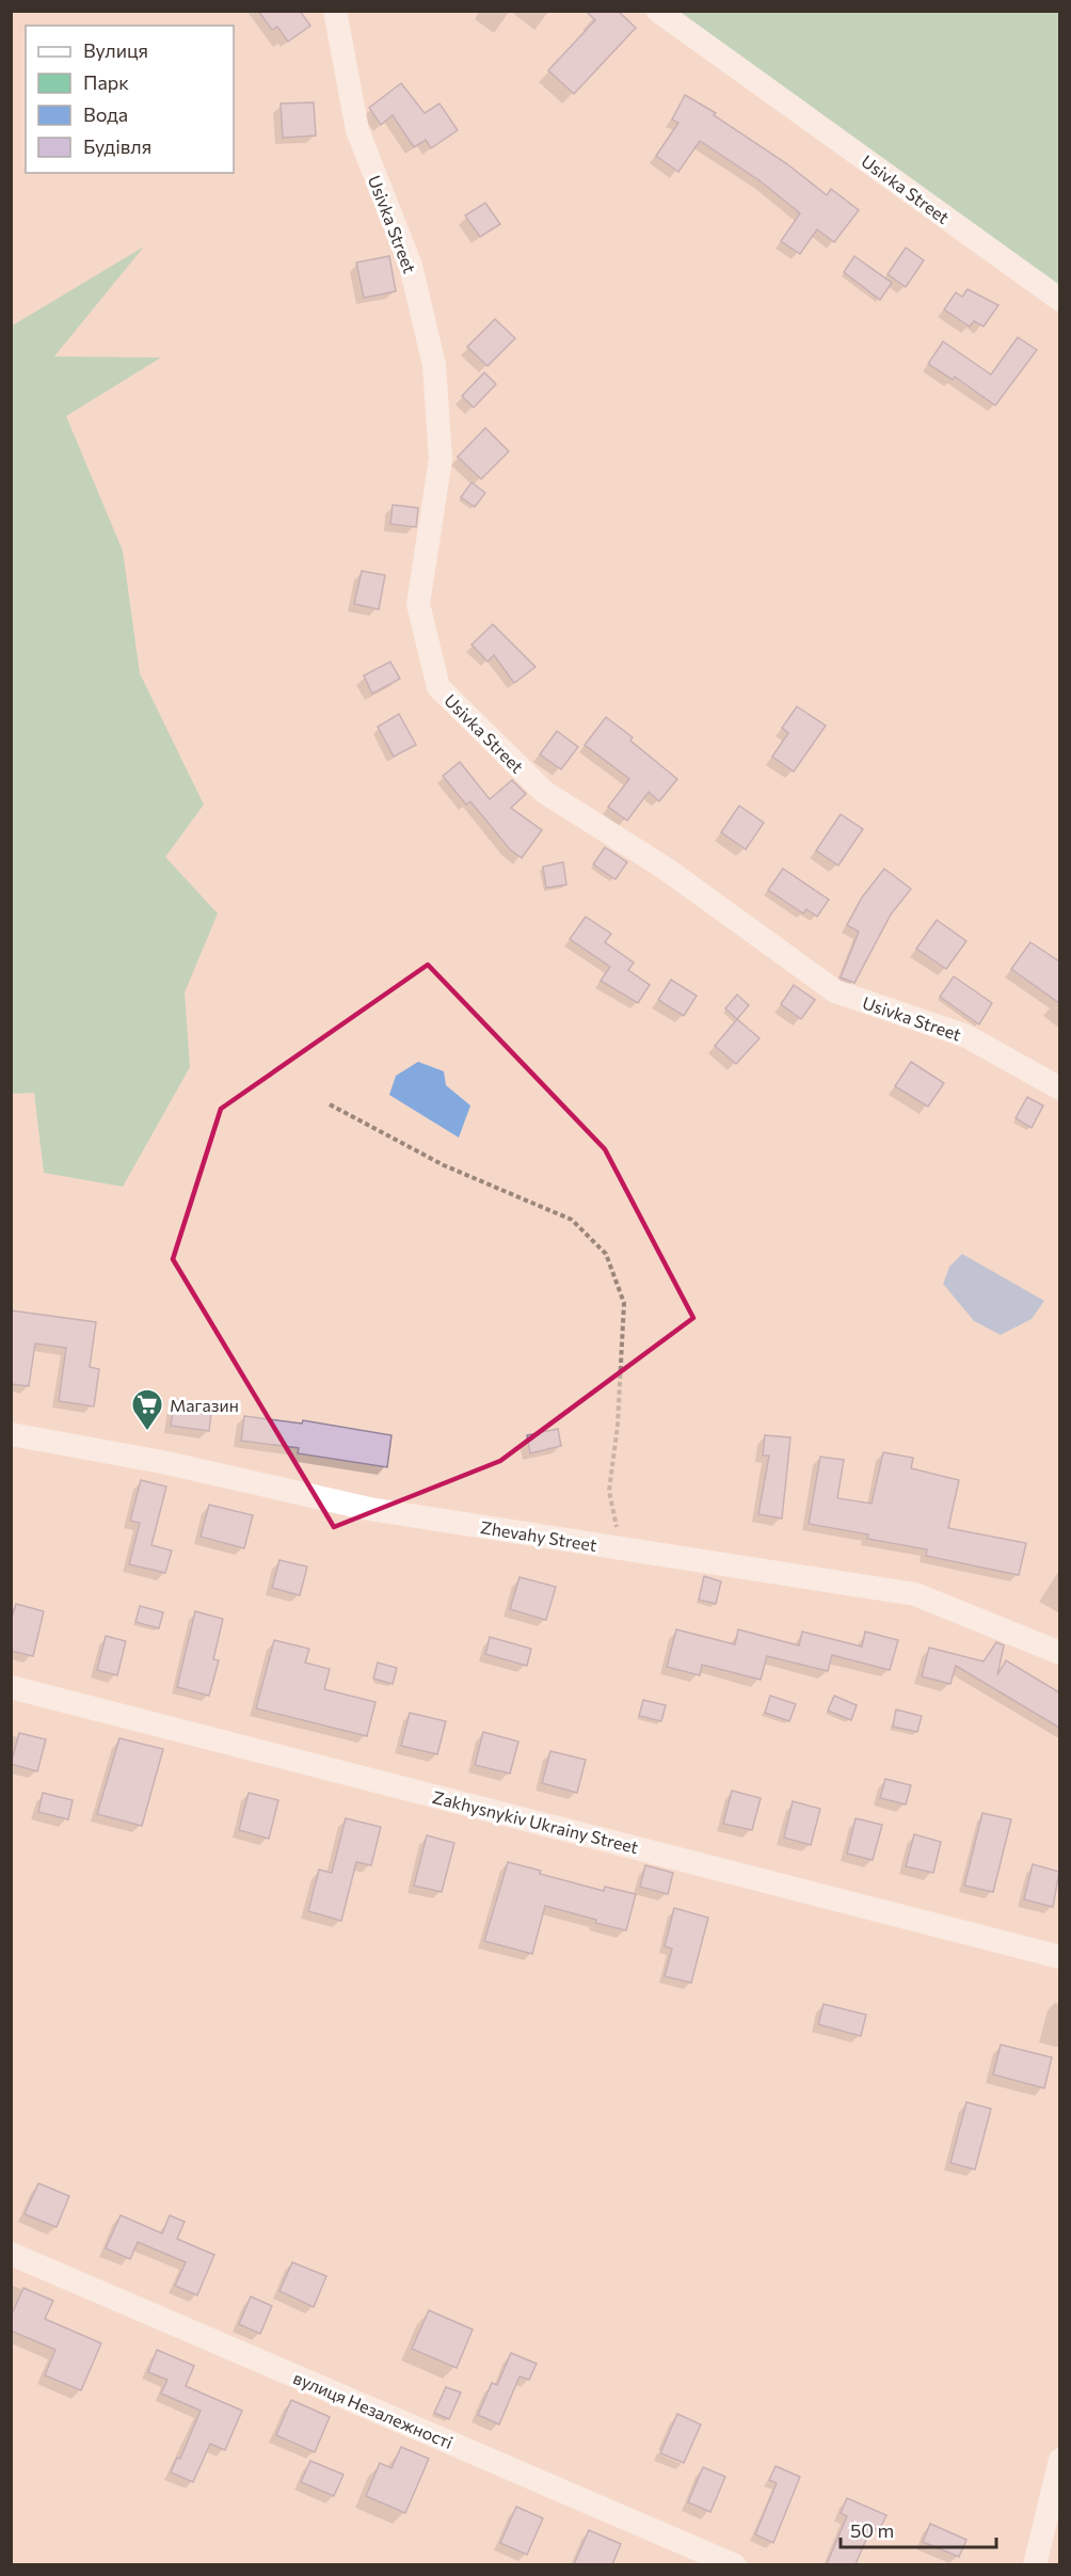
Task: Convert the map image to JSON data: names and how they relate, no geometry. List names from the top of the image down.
{
  "streets": {
    "street": [
      "Usivka Street",
      "Zhevahy Street",
      "Zakhysnykiv Ukrainy Street",
      "вулиця Незалежності"
    ]
  },
  "places": {
    "supermarket": ["Магазин"]
  },
  "legend": [
    "Вулиця",
    "Парк",
    "Вода",
    "Будівля"
  ],
  "scale_bar": "50 m"
}
